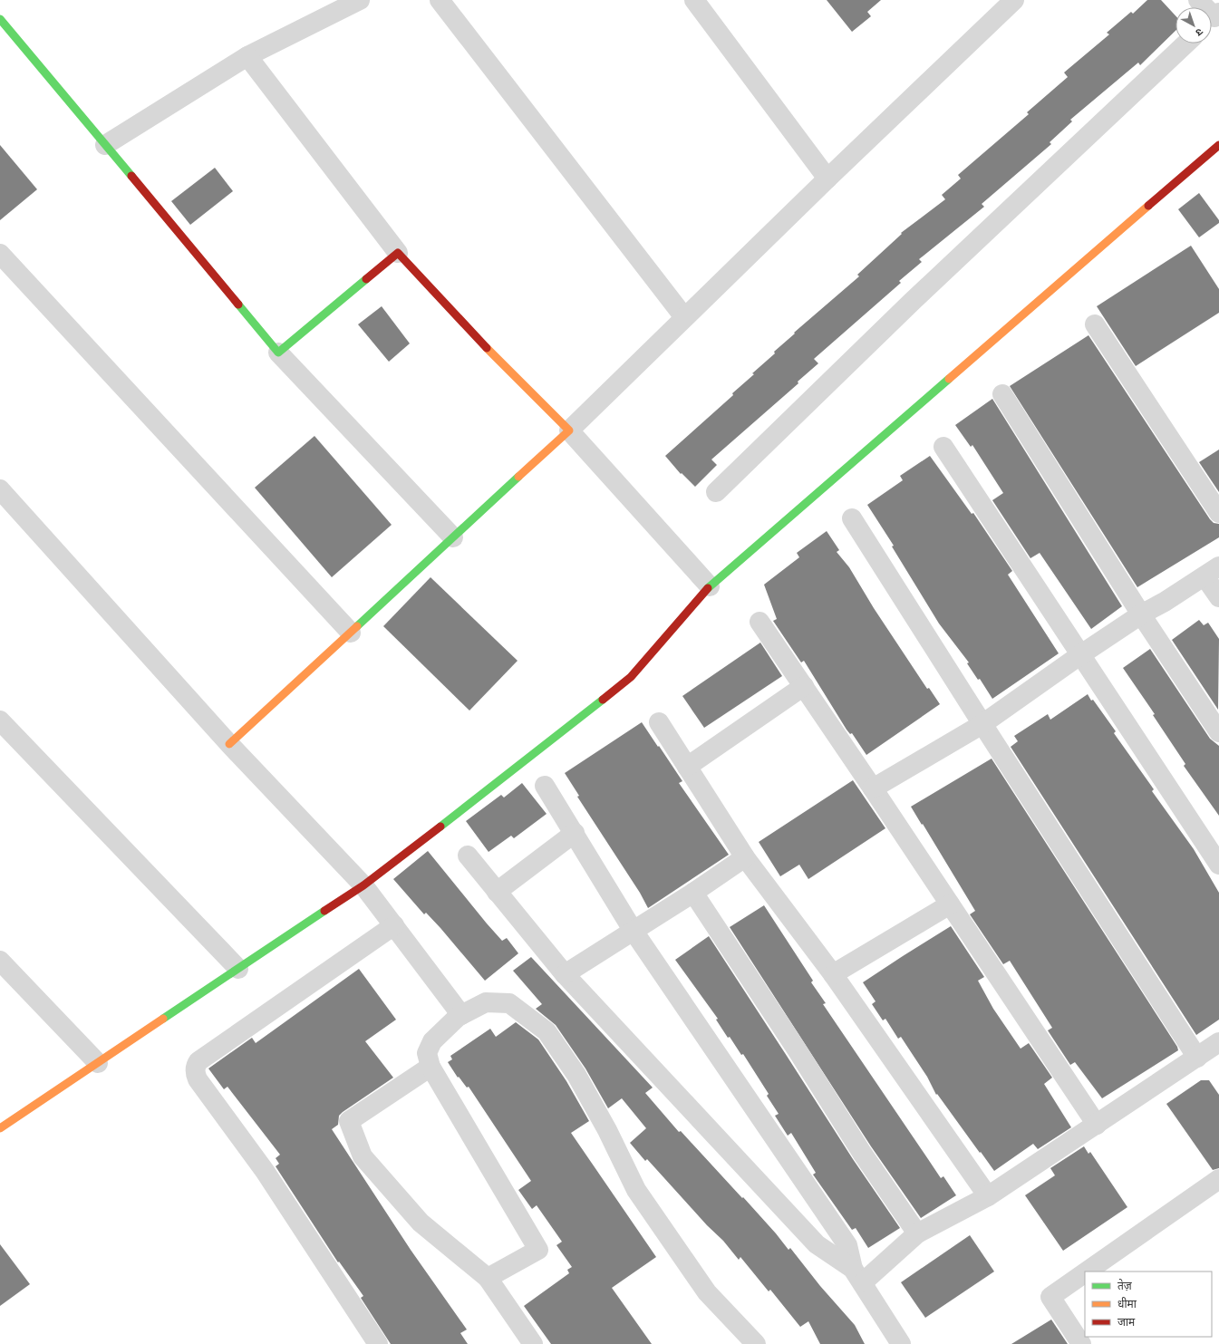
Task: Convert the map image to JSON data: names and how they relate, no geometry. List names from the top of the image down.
{
  "legend": ["तेज़", "धीमा", "जाम"],
  "north": "bottom right"
}
